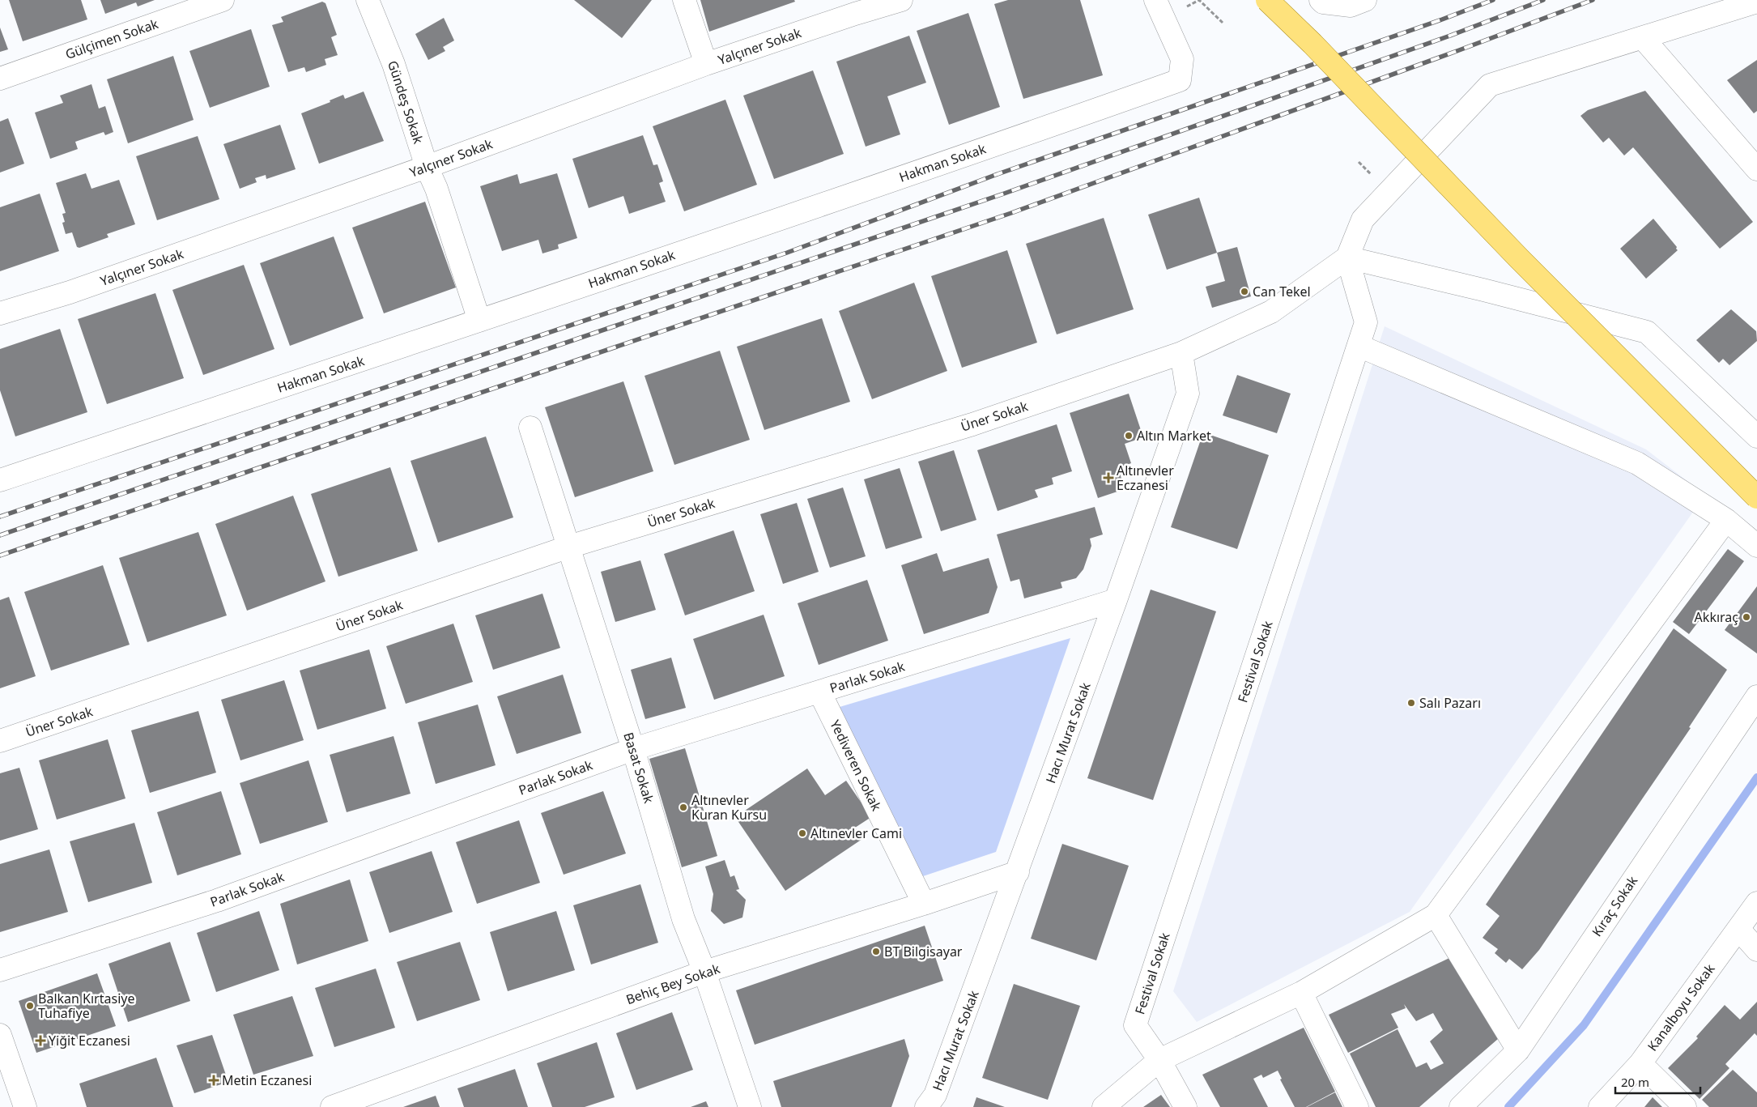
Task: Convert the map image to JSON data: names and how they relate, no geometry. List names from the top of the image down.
{
  "streets": {
    "street": [
      "Gülçimen Sokak",
      "Yalçıner Sokak",
      "Gündeş Sokak",
      "Hakman Sokak",
      "Üner Sokak",
      "Festival Sokak",
      "Parlak Sokak",
      "Hacı Murat Sokak",
      "Yediveren Sokak",
      "Basat Sokak",
      "Kıraç Sokak",
      "Behiç Bey Sokak",
      "Kanalboyu Sokak"
    ]
  },
  "crossings": [
    ["Yalçıner Sokak", "Gündeş Sokak"],
    ["Gündeş Sokak", "Hakman Sokak"],
    ["Üner Sokak", "Festival Sokak"],
    ["Üner Sokak", "Hacı Murat Sokak"],
    ["Üner Sokak", "Basat Sokak"],
    ["Parlak Sokak", "Hacı Murat Sokak"],
    ["Parlak Sokak", "Yediveren Sokak"],
    ["Parlak Sokak", "Basat Sokak"],
    ["Hacı Murat Sokak", "Behiç Bey Sokak"],
    ["Yediveren Sokak", "Behiç Bey Sokak"],
    ["Basat Sokak", "Behiç Bey Sokak"]
  ],
  "places": {
    "other": [
      "Can Tekel",
      "Altın Market",
      "Akkıraç",
      "Salı Pazarı",
      "Altınevler Kuran Kursu",
      "Altınevler Cami",
      "BT Bilgisayar",
      "Balkan Kırtasiye Tuhafiye"
    ],
    "health": ["Altınevler Eczanesi", "Yiğit Eczanesi", "Metin Eczanesi"]
  },
  "scale_bar": "20 m"
}
